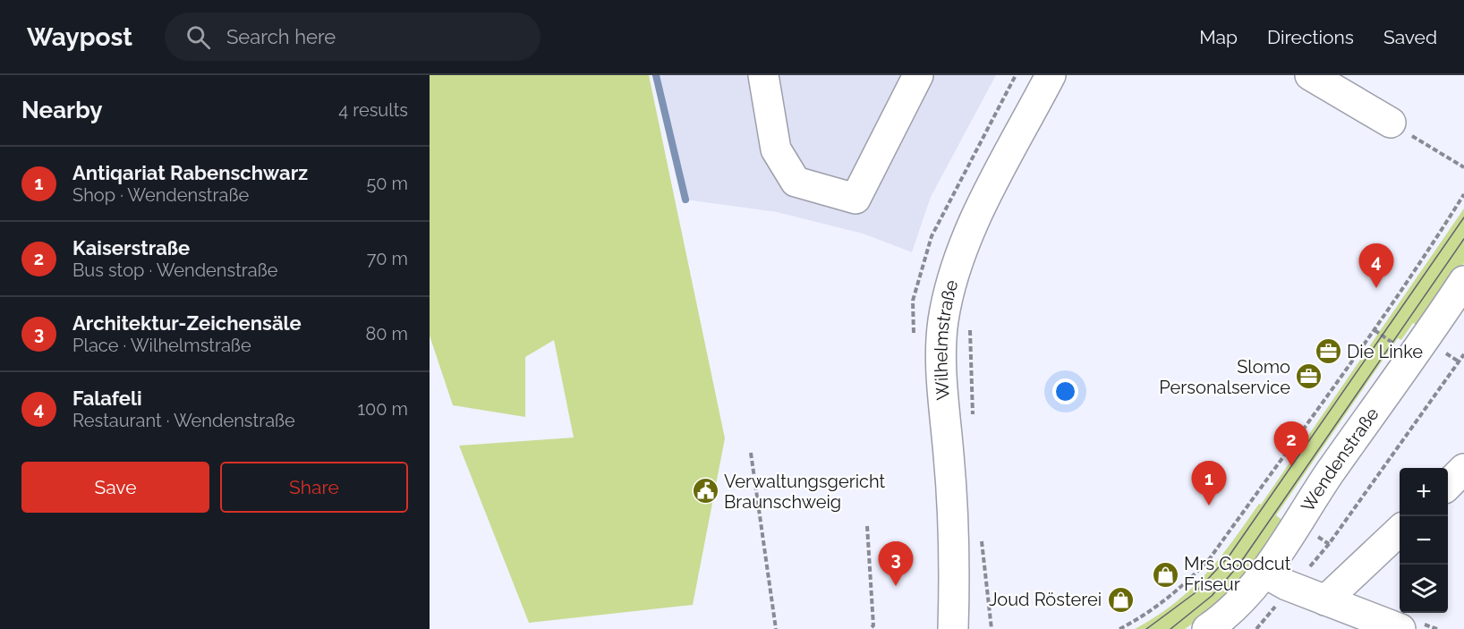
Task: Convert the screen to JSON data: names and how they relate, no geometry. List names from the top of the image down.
{
  "streets": {
    "main road": ["Wilhelmstraße", "Wendenstraße"]
  },
  "places": {
    "office": ["Die Linke", "Slomo Personalservice"],
    "public building": ["Verwaltungsgericht Braunschweig"],
    "shop": ["Mrs Goodcut Friseur", "Joud Rösterei"]
  },
  "page": {
    "header": "Waypost",
    "search": "Search here",
    "nav": ["Map", "Directions", "Saved"],
    "heading": ["Nearby", "4 results"],
    "list": [
      {
        "mark": "1",
        "name": "Antiqariat Rabenschwarz",
        "note": "Shop · Wendenstraße",
        "value": "50 m"
      },
      {
        "mark": "2",
        "name": "Kaiserstraße",
        "note": "Bus stop · Wendenstraße",
        "value": "70 m"
      },
      {
        "mark": "3",
        "name": "Architektur-Zeichensäle",
        "note": "Place · Wilhelmstraße",
        "value": "80 m"
      },
      {
        "mark": "4",
        "name": "Falafeli",
        "note": "Restaurant · Wendenstraße",
        "value": "100 m"
      }
    ],
    "pins": [
      "4",
      "2",
      "1",
      "3"
    ],
    "buttons": ["Save", "Share"],
    "map_buttons": ["+", "−"]
  }
}
